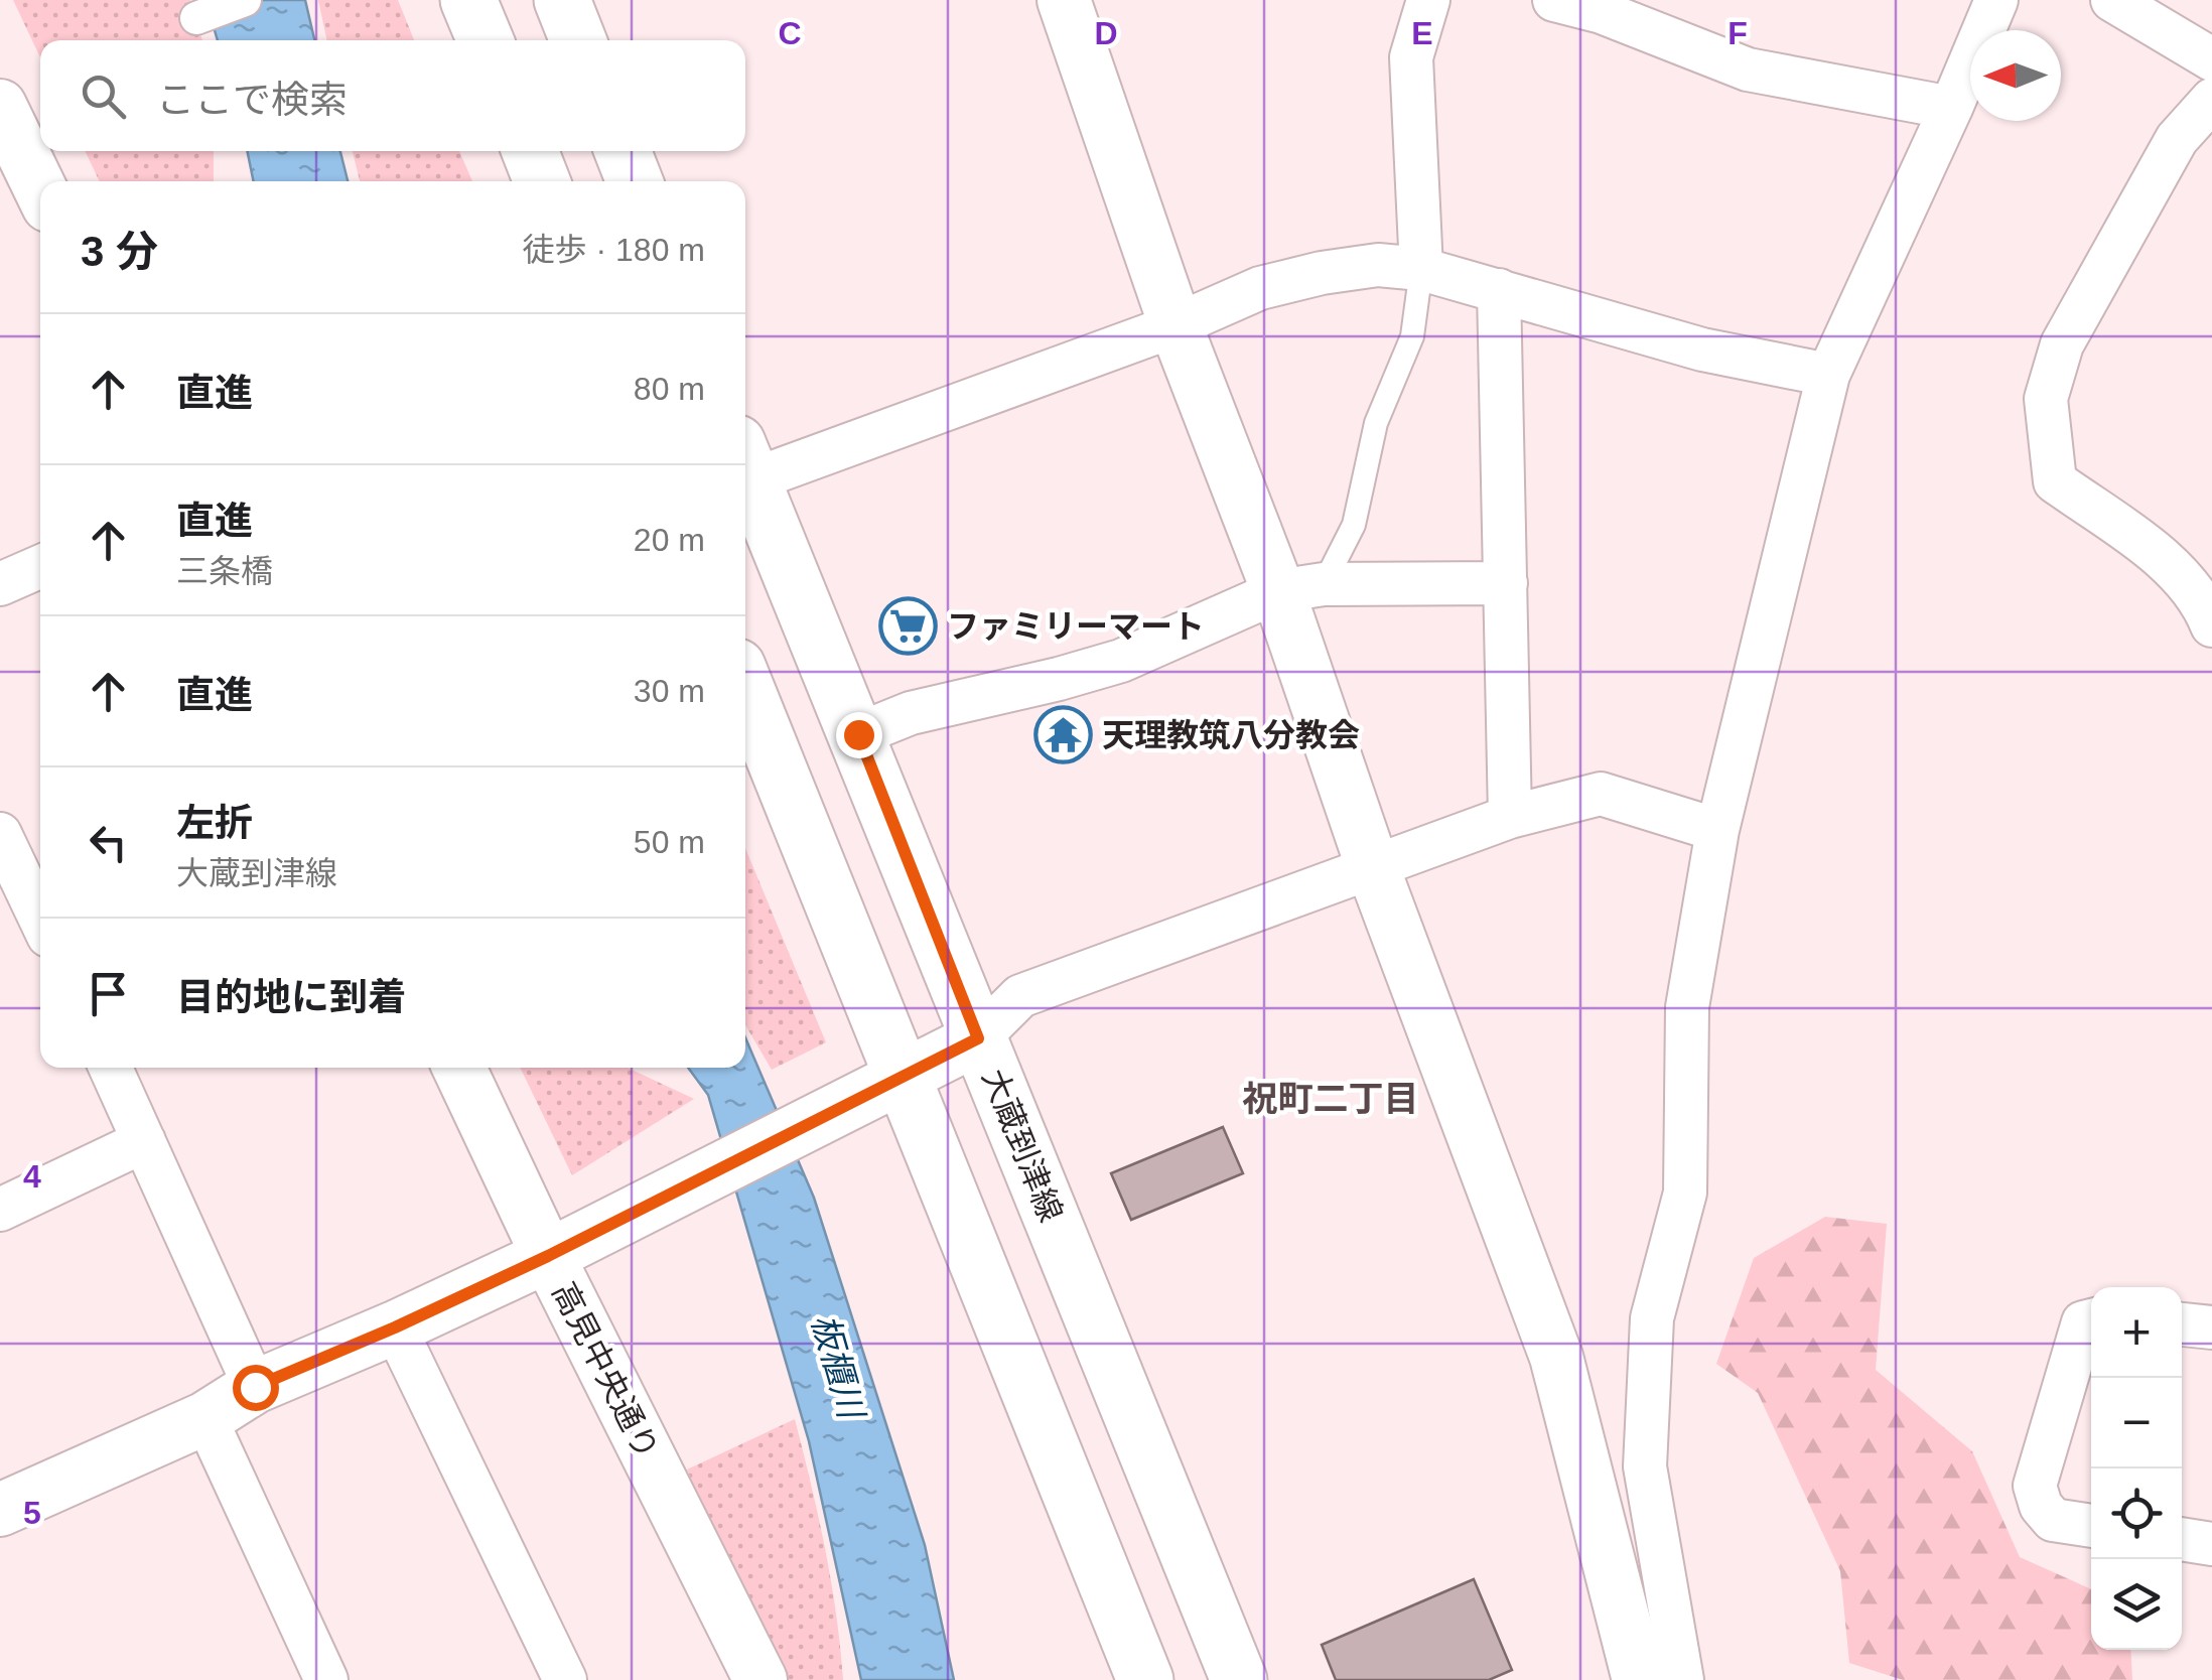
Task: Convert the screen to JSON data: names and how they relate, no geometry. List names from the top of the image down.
{
  "streets": {
    "main road": ["大蔵到津線"],
    "street": ["高見中央通り"]
  },
  "districts": ["祝町二丁目"],
  "water": ["板櫃川"],
  "places": {
    "supermarket": ["ファミリーマート"],
    "temple": ["天理教筑八分教会"]
  },
  "north": "left",
  "page": {
    "search": "ここで検索",
    "heading": ["3 分", "徒歩 · 180 m"],
    "list": [
      ["直進", "80 m"],
      ["直進", "三条橋", "20 m"],
      ["直進", "30 m"],
      ["左折", "大蔵到津線", "50 m"],
      "目的地に到着"
    ],
    "map_buttons": ["+", "−"]
  },
  "grid": {
    "columns": [
      "C",
      "D",
      "E",
      "F"
    ],
    "rows": ["4", "5"]
  }
}
